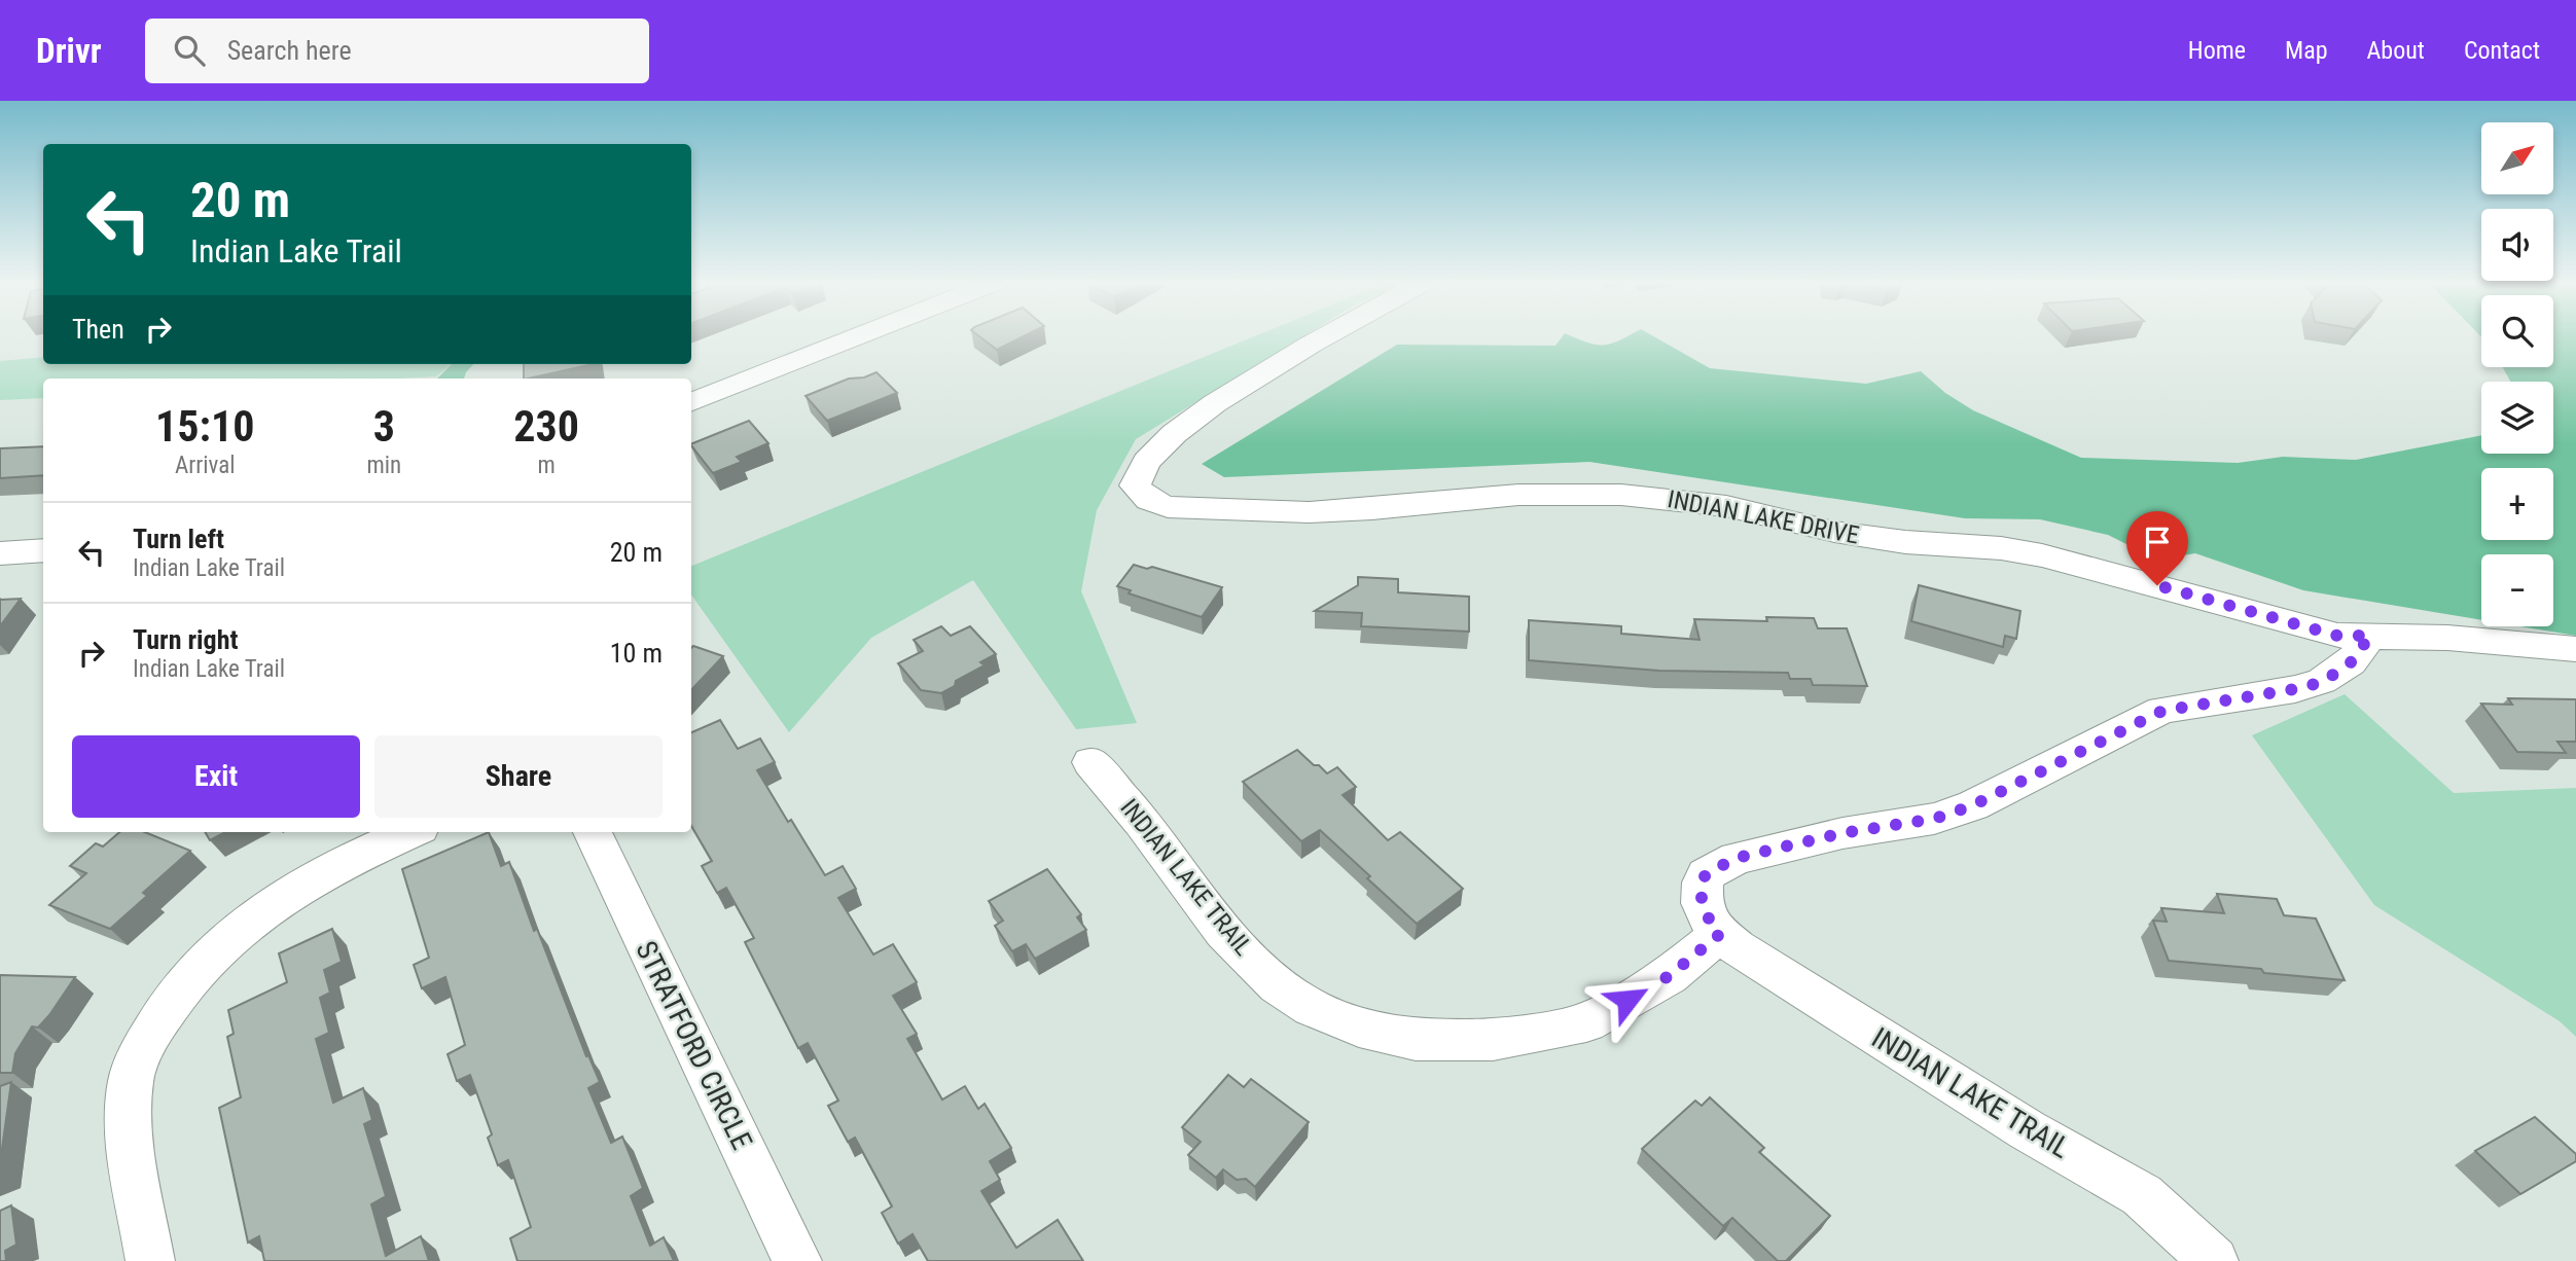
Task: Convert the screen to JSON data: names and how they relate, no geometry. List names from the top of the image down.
{
  "streets": {
    "street": ["INDIAN LAKE DRIVE", "INDIAN LAKE TRAIL", "STRATFORD CIRCLE"]
  },
  "crossings": [
    ["INDIAN LAKE DRIVE", "INDIAN LAKE TRAIL"]
  ],
  "north": "top right",
  "page": {
    "header": "Drivr",
    "search": "Search here",
    "nav": [
      "Home",
      "Map",
      "About",
      "Contact"
    ],
    "map_buttons": ["+", "−"],
    "turn": ["20 m", "Indian Lake Trail"],
    "then": "Then",
    "eta": [
      "15:10",
      "Arrival",
      "3",
      "min",
      "230",
      "m"
    ],
    "list": [
      {
        "name": "Turn left",
        "note": "Indian Lake Trail",
        "value": "20 m"
      },
      {
        "name": "Turn right",
        "note": "Indian Lake Trail",
        "value": "10 m"
      }
    ],
    "buttons": ["Exit", "Share"]
  }
}
